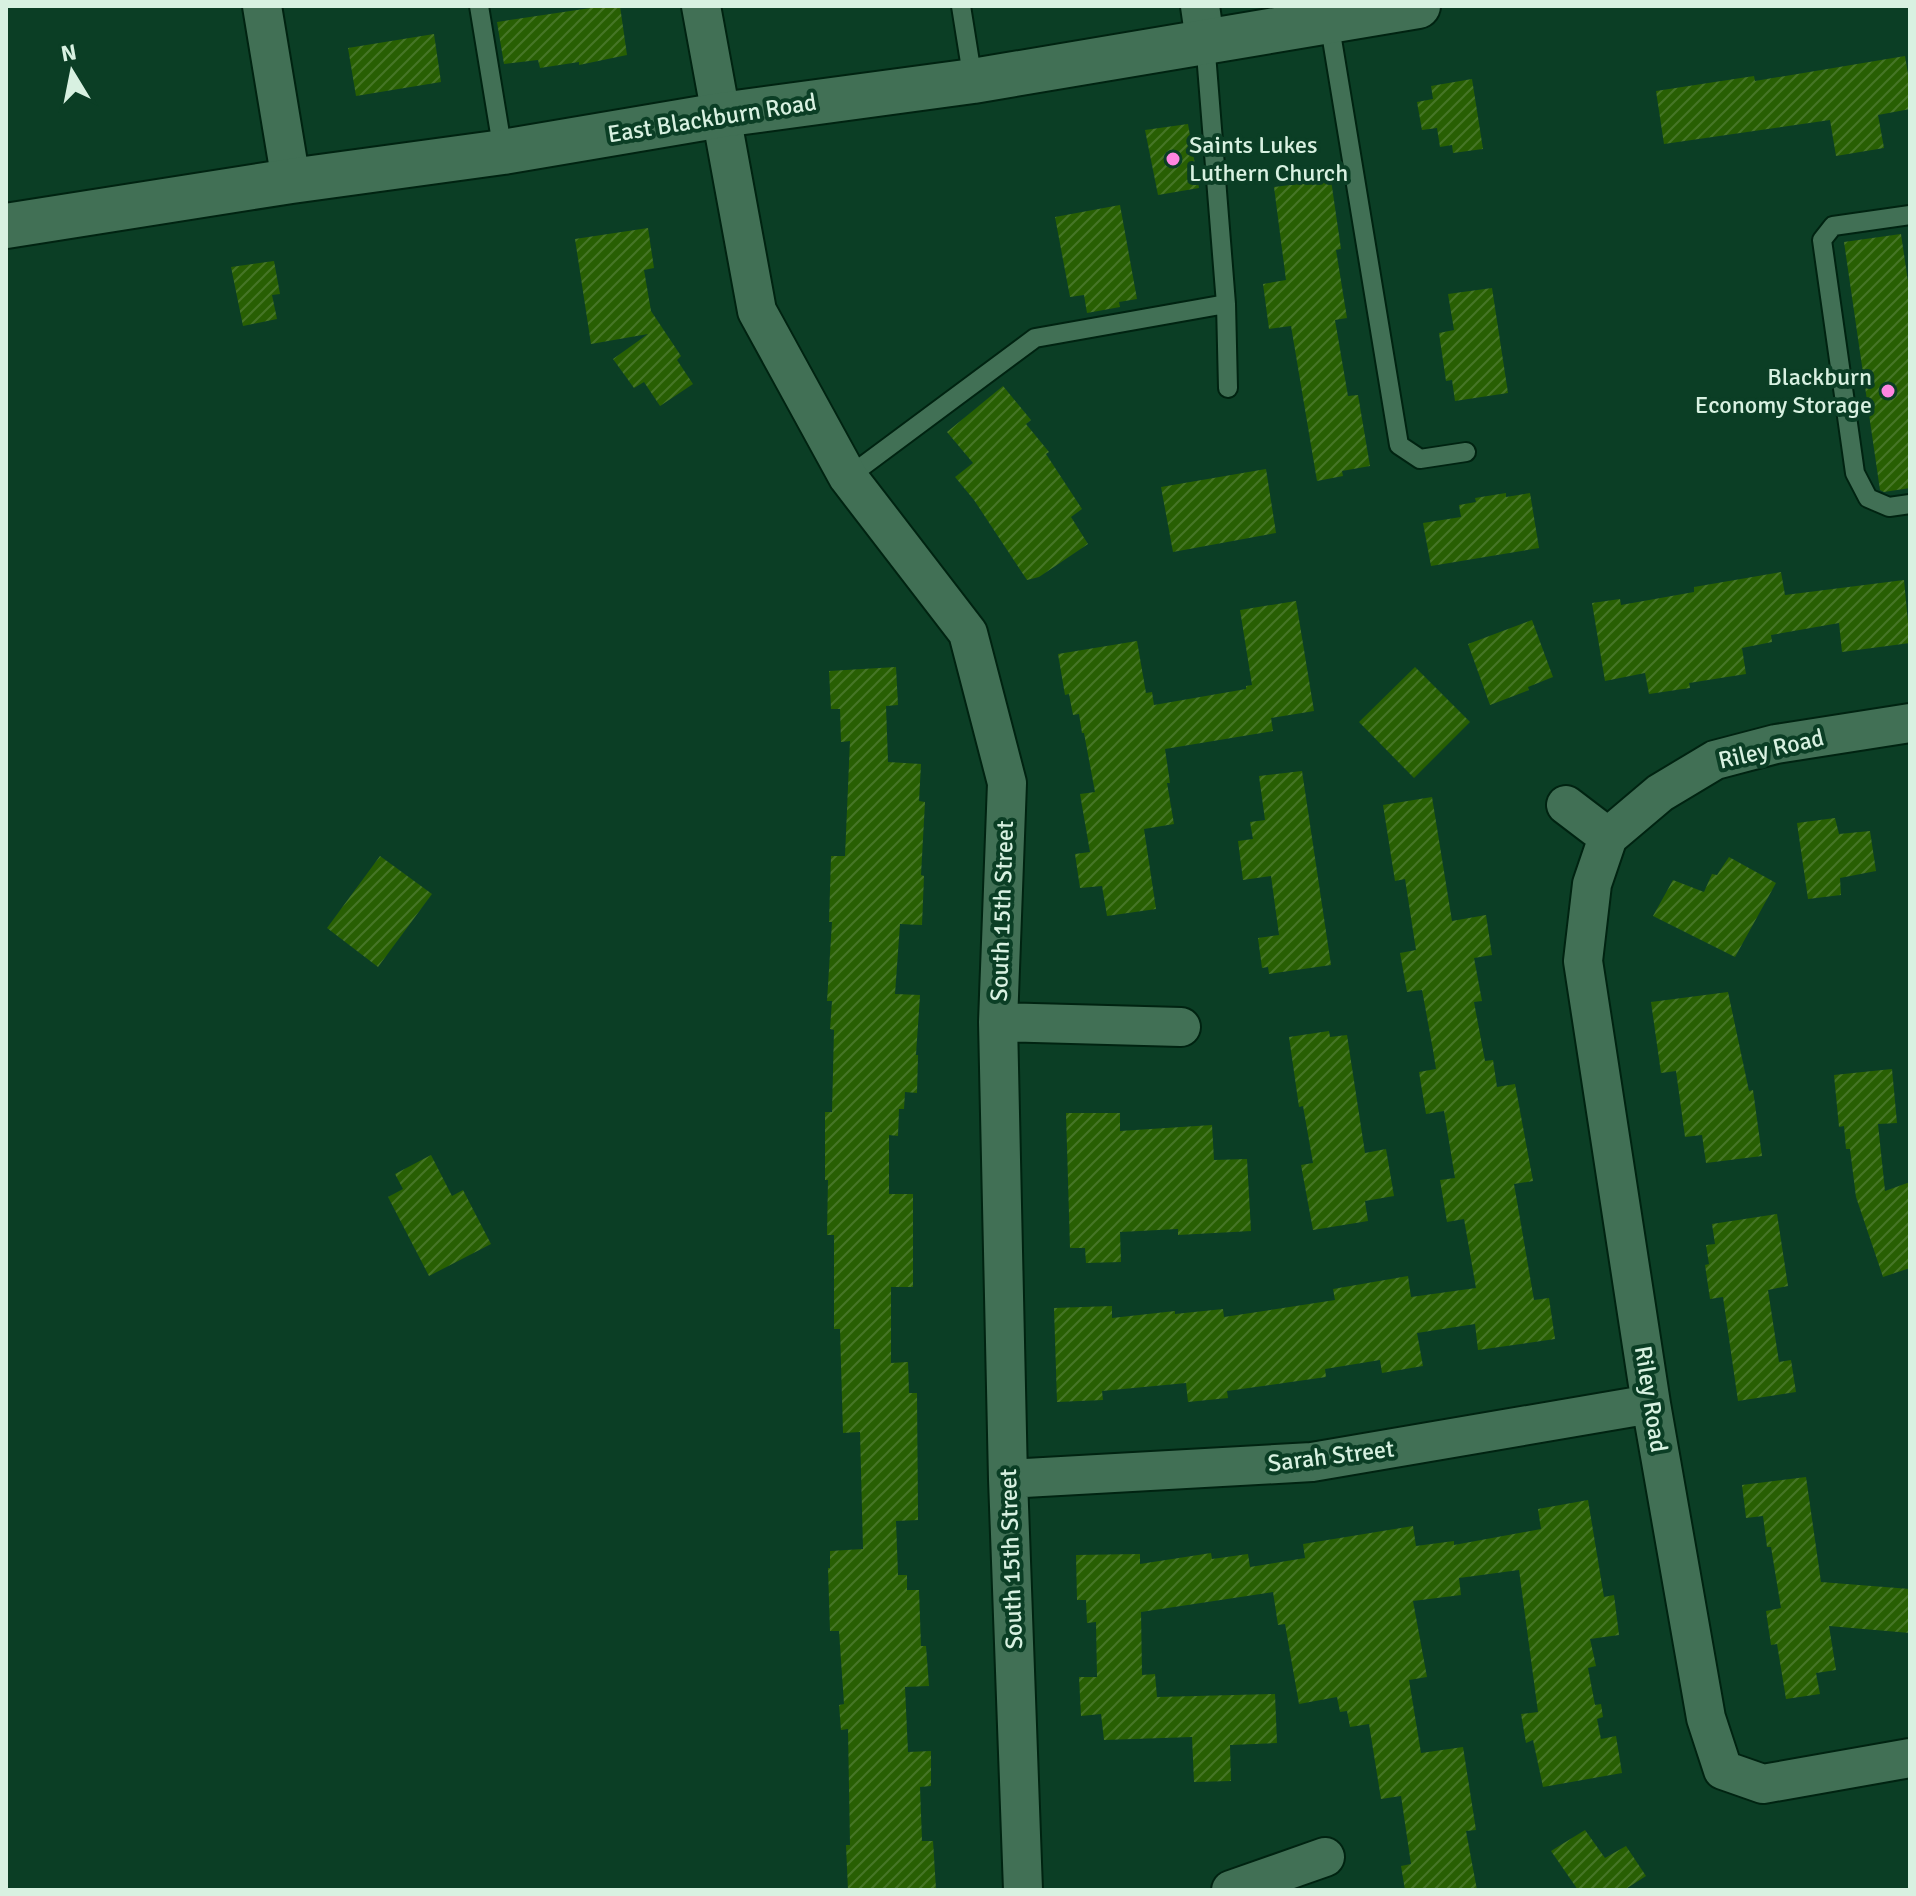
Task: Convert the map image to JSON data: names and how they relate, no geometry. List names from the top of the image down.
{
  "streets": {
    "street": [
      "East Blackburn Road",
      "Riley Road",
      "South 15th Street",
      "Sarah Street"
    ]
  },
  "crossings": [
    ["East Blackburn Road", "South 15th Street"],
    ["Riley Road", "Sarah Street"],
    ["South 15th Street", "Sarah Street"]
  ],
  "places": ["Saints Lukes Luthern Church", "Blackburn Economy Storage"],
  "north": "top"
}
